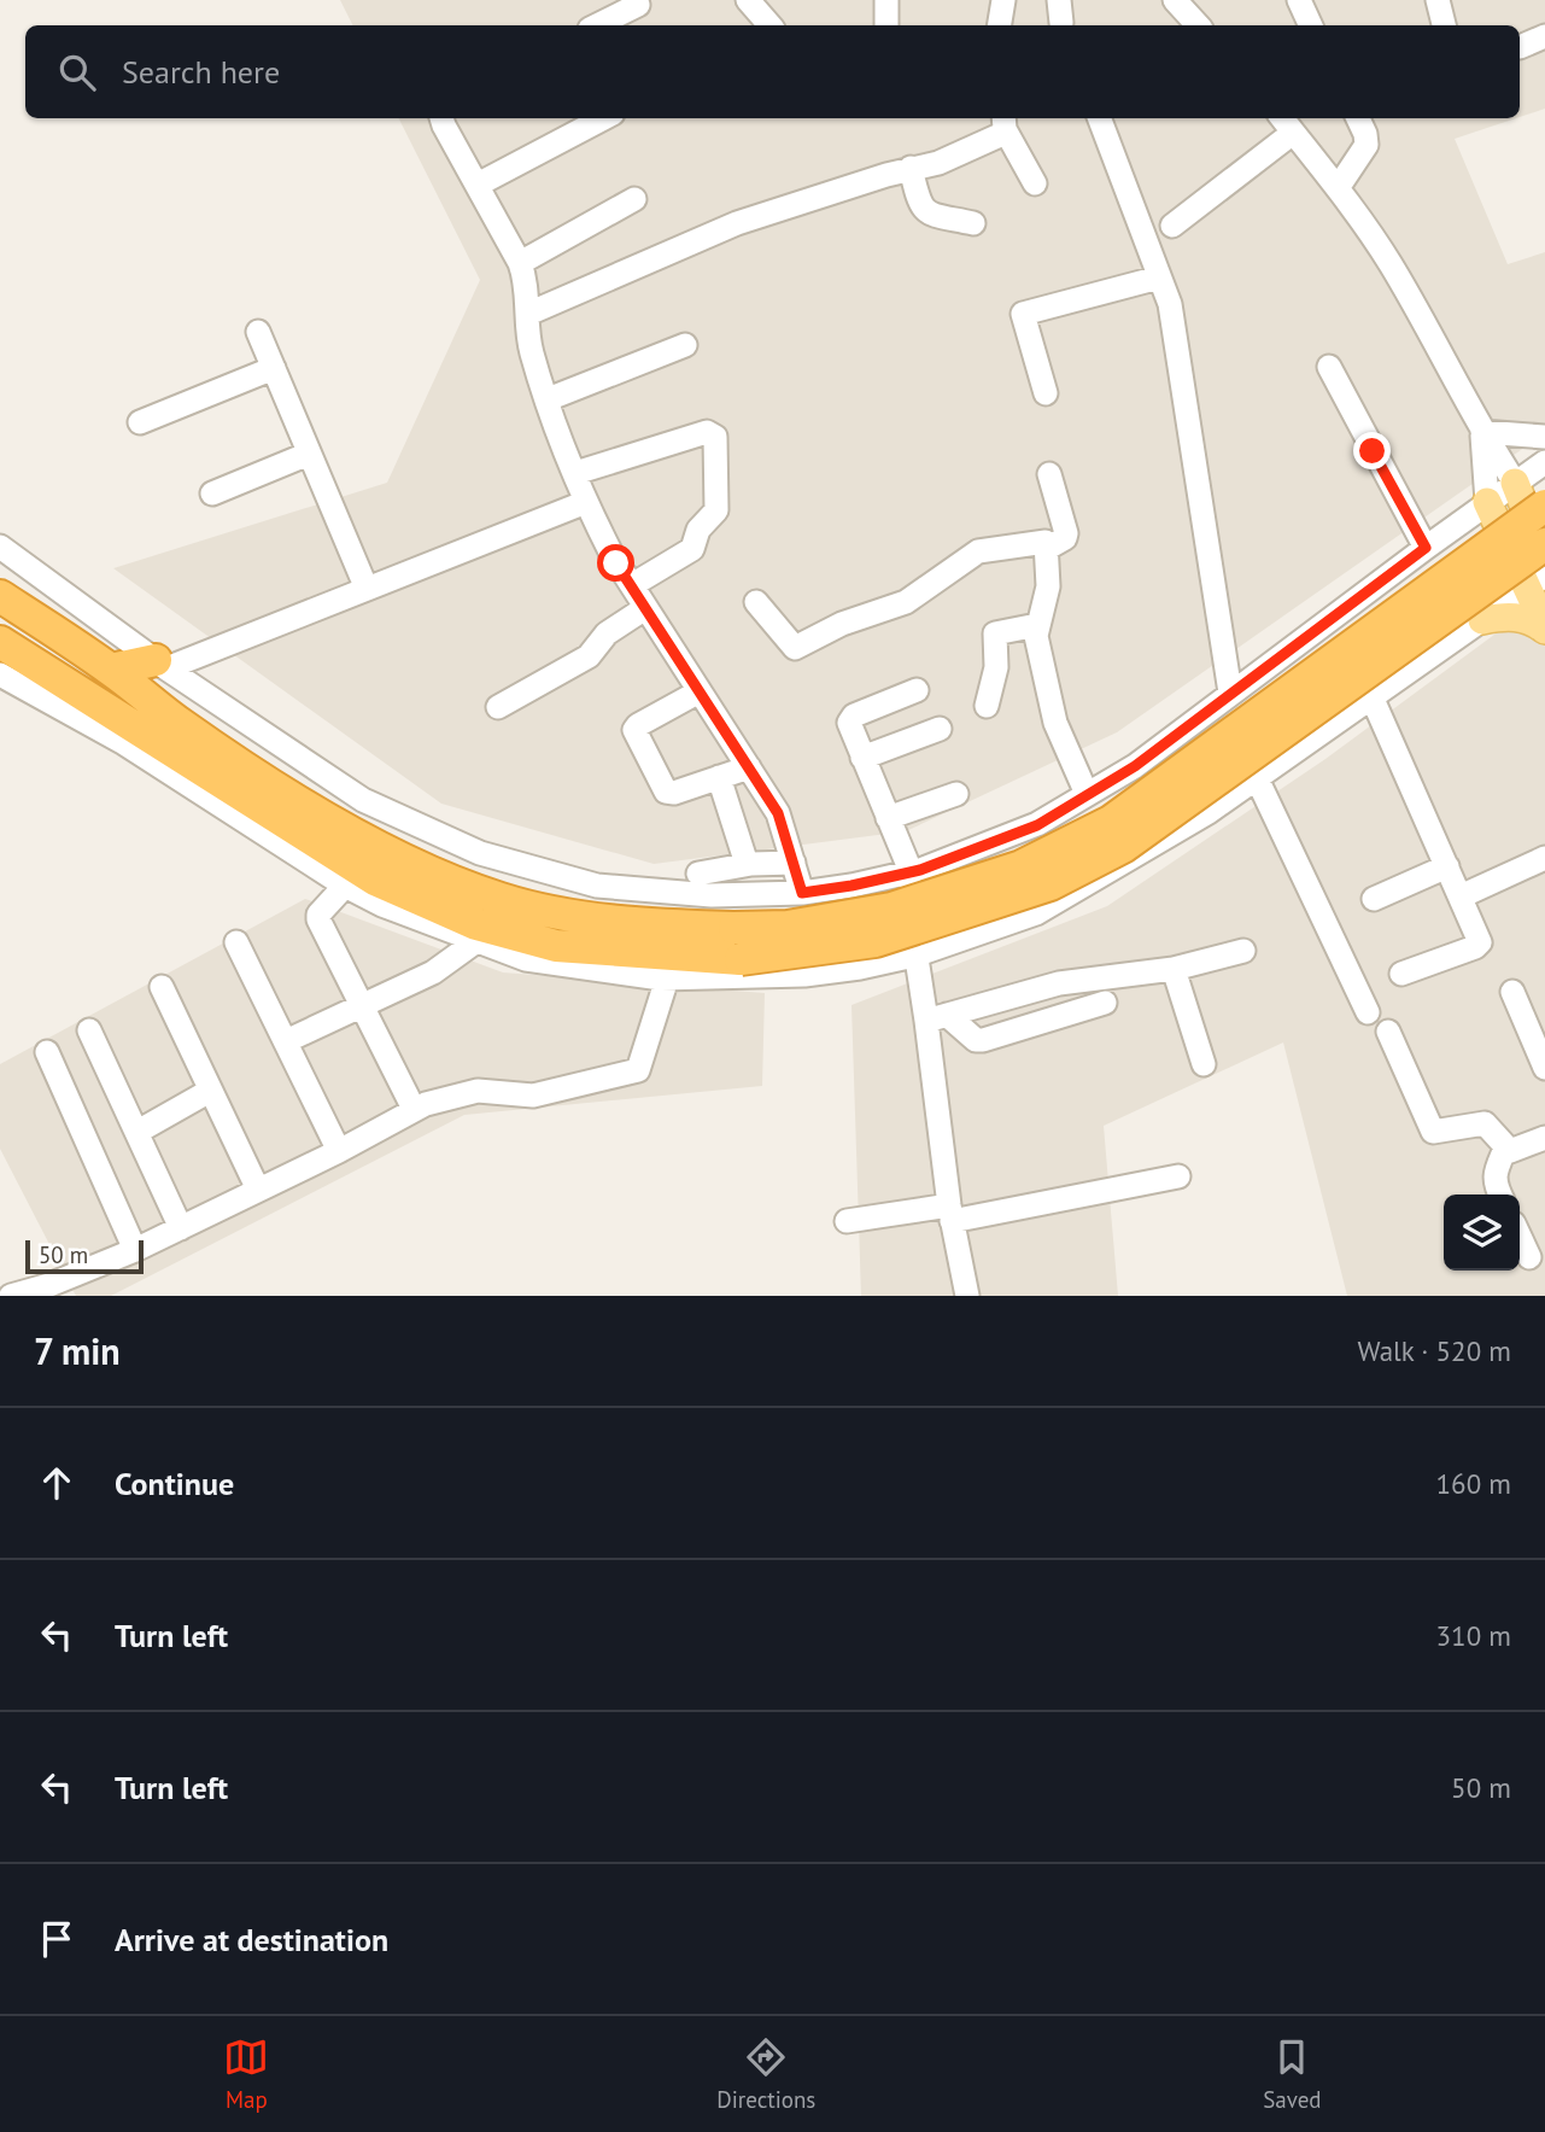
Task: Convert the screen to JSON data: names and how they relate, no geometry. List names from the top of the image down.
{
  "scale_bar": "50 m",
  "page": {
    "search": "Search here",
    "scale": "50 m",
    "heading": ["7 min", "Walk · 520 m"],
    "list": [
      ["Continue", "160 m"],
      ["Turn left", "310 m"],
      ["Turn left", "50 m"],
      "Arrive at destination"
    ],
    "nav": ["Map", "Directions", "Saved"]
  }
}
